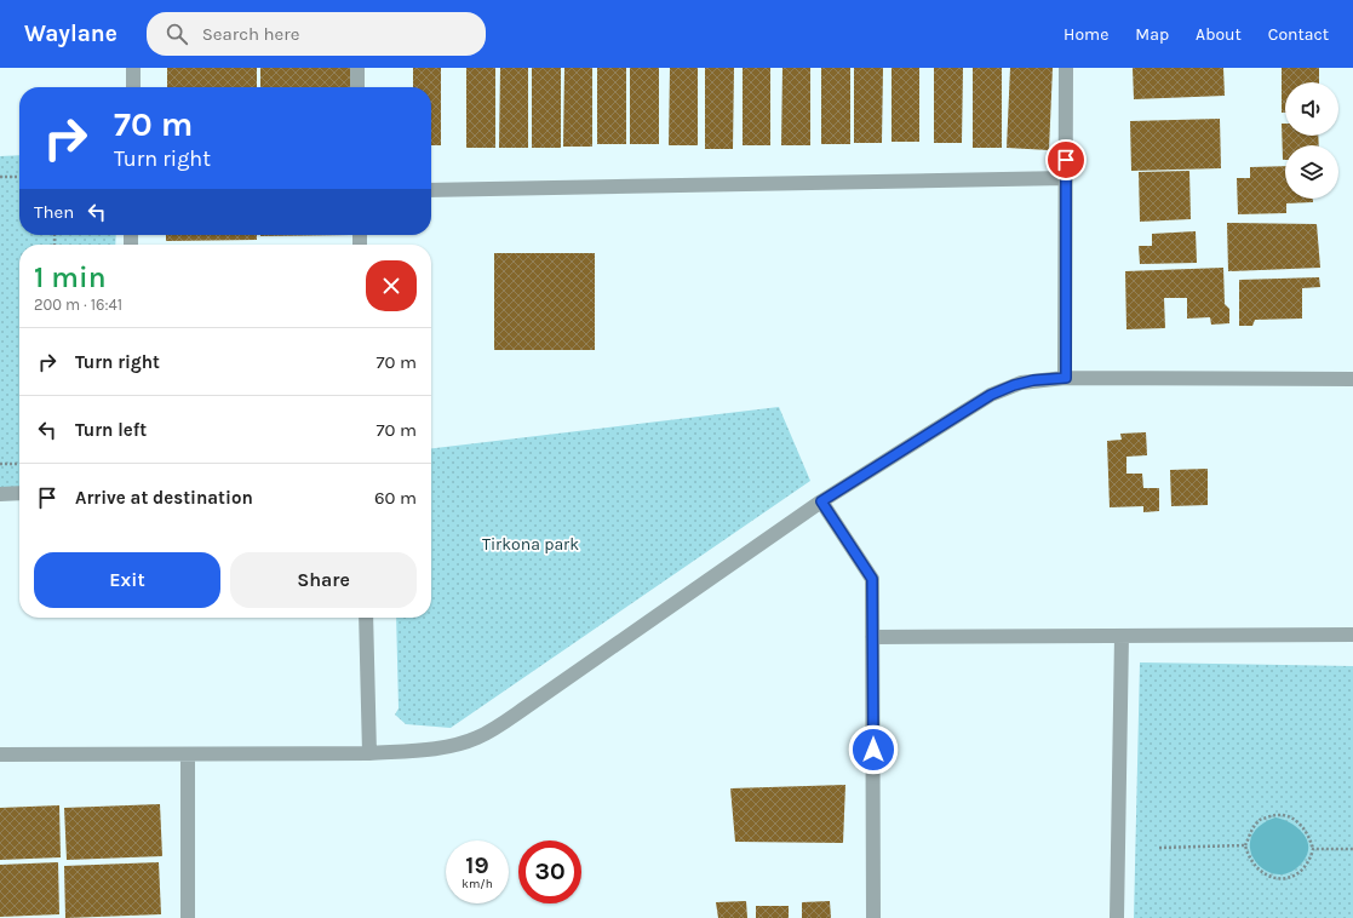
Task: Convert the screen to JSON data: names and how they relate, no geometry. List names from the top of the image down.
{
  "parks": ["Tirkona park"],
  "page": {
    "header": "Waylane",
    "search": "Search here",
    "nav": [
      "Home",
      "Map",
      "About",
      "Contact"
    ],
    "turn": ["70 m", "Turn right"],
    "then": "Then",
    "heading": ["1 min", "200 m · 16:41"],
    "list": [
      {
        "name": "Turn right",
        "value": "70 m"
      },
      {
        "name": "Turn left",
        "value": "70 m"
      },
      {
        "name": "Arrive at destination",
        "value": "60 m"
      }
    ],
    "buttons": ["Exit", "Share"],
    "speed": "19 km/h",
    "limit": "30"
  }
}
